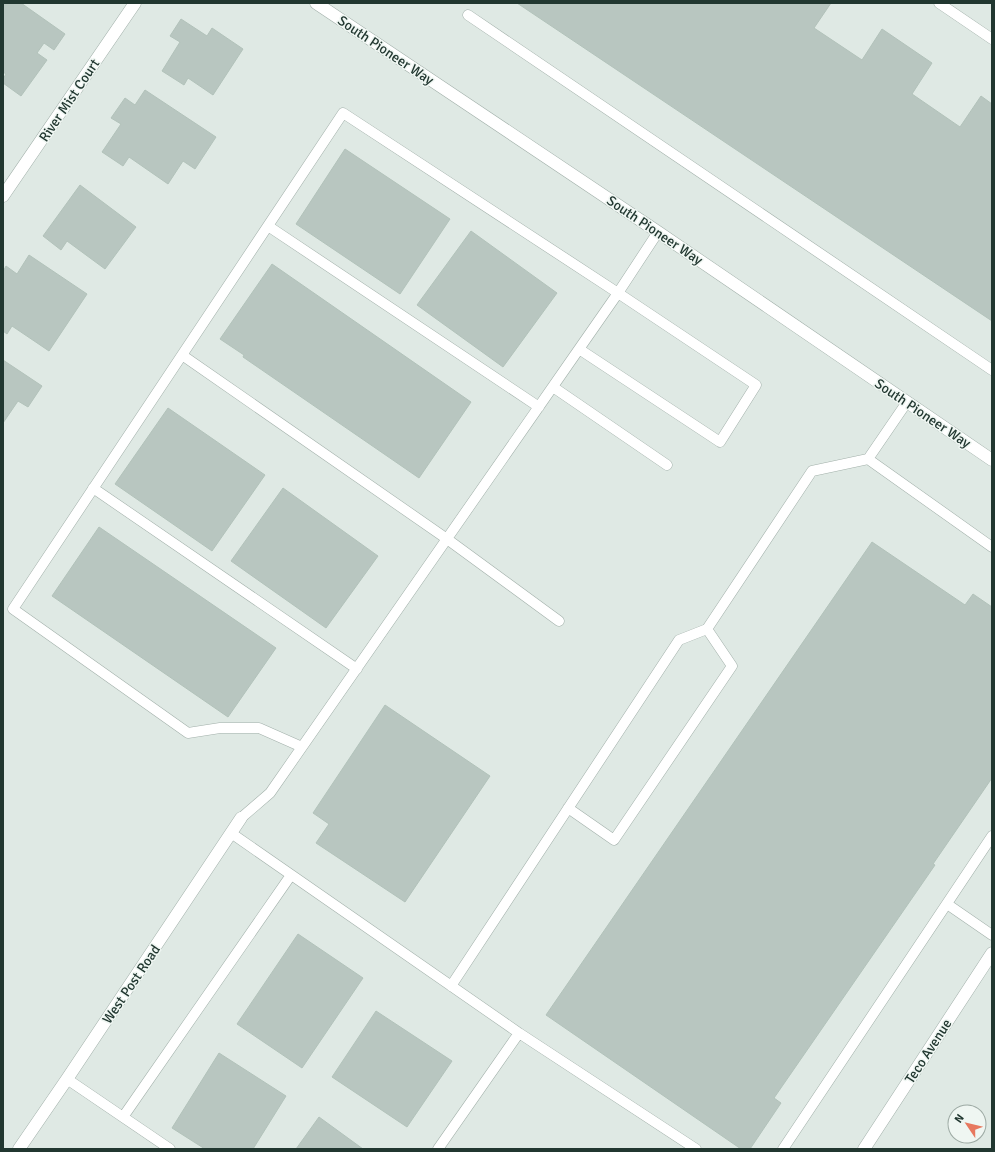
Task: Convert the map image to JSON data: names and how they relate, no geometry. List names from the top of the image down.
{
  "streets": {
    "street": [
      "South Pioneer Way",
      "River Mist Court",
      "West Post Road",
      "Teco Avenue"
    ]
  },
  "north": "top left"
}
